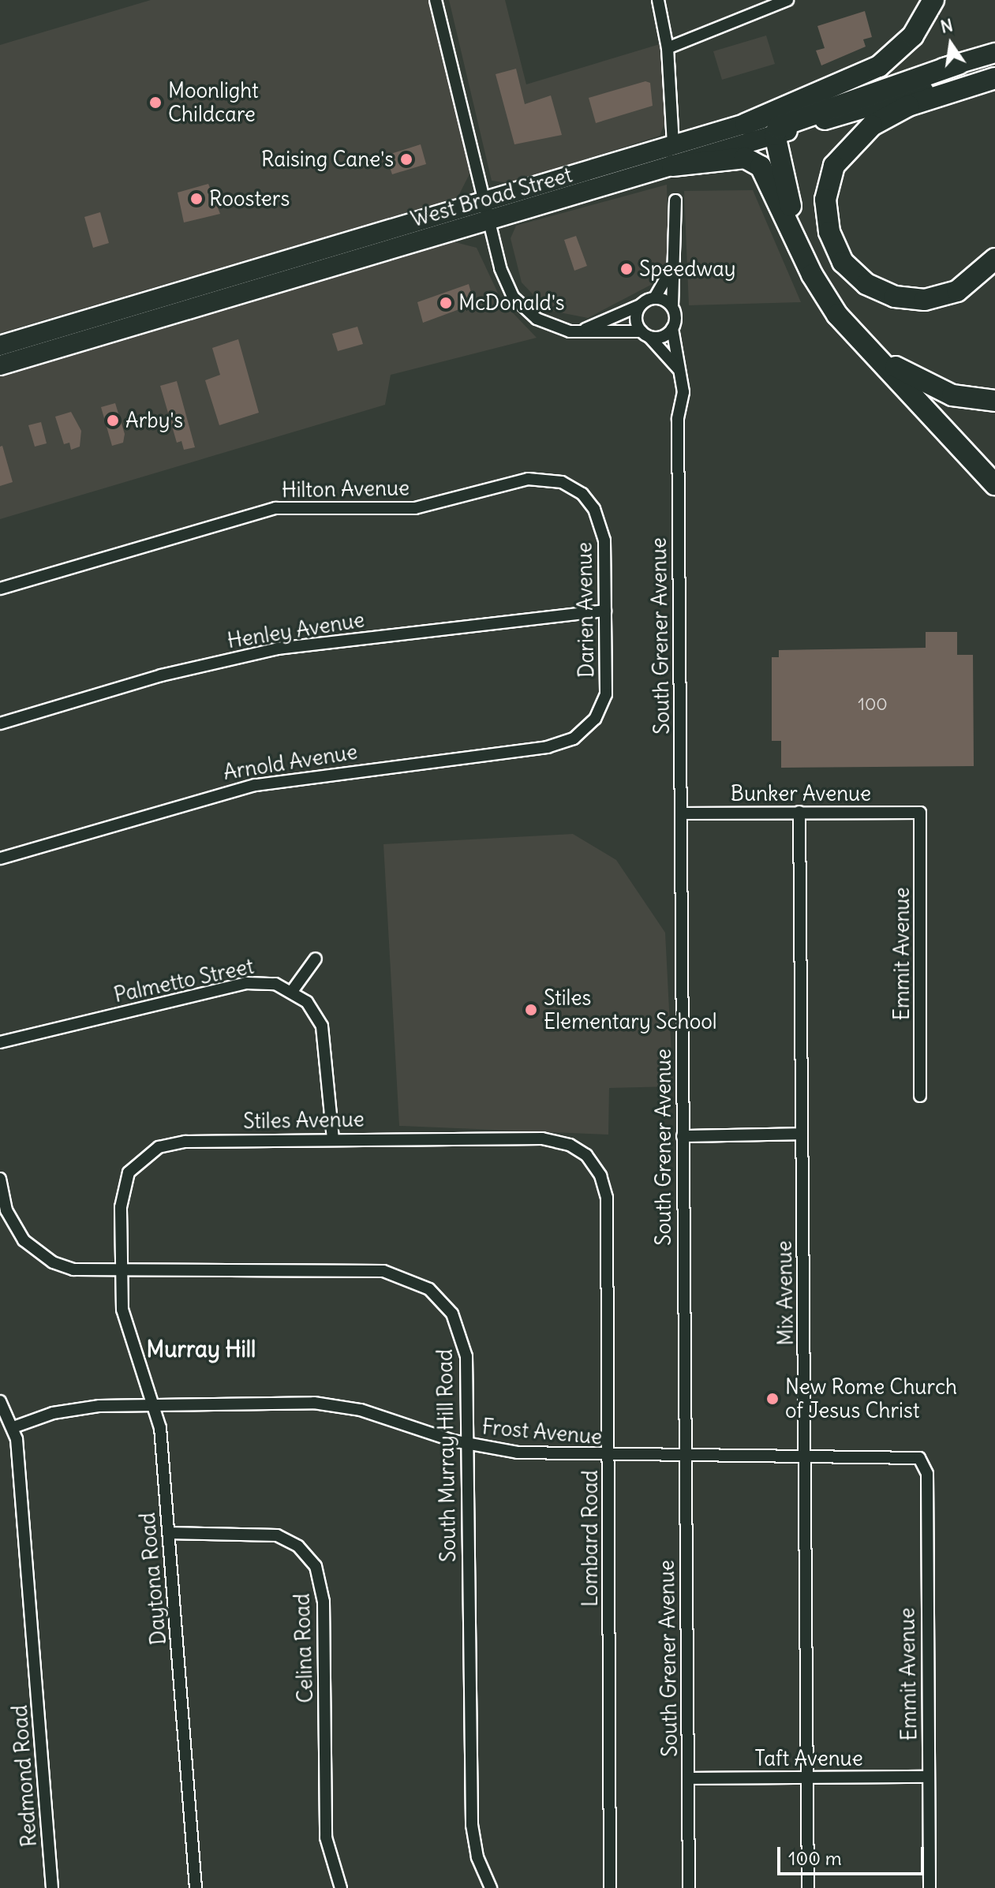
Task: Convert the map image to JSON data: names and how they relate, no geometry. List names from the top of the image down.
{
  "streets": {
    "main road": ["West Broad Street"],
    "street": [
      "Hilton Avenue",
      "Darien Avenue",
      "Henley Avenue",
      "South Grener Avenue",
      "Arnold Avenue",
      "Bunker Avenue",
      "Emmit Avenue",
      "Palmetto Street",
      "Stiles Avenue",
      "Mix Avenue",
      "Frost Avenue",
      "South Murray Hill Road",
      "Lombard Road",
      "Daytona Road",
      "Celina Road",
      "Taft Avenue",
      "Redmond Road"
    ]
  },
  "crossings": [
    ["Hilton Avenue", "Darien Avenue"],
    ["Darien Avenue", "Henley Avenue"],
    ["Darien Avenue", "Arnold Avenue"],
    ["South Grener Avenue", "Bunker Avenue"],
    ["South Grener Avenue", "Frost Avenue"],
    ["South Grener Avenue", "Taft Avenue"],
    ["Bunker Avenue", "Emmit Avenue"],
    ["Bunker Avenue", "Mix Avenue"],
    ["Emmit Avenue", "Frost Avenue"],
    ["Emmit Avenue", "Taft Avenue"],
    ["Stiles Avenue", "South Murray Hill Road"],
    ["Stiles Avenue", "Lombard Road"],
    ["Stiles Avenue", "Daytona Road"],
    ["Mix Avenue", "Frost Avenue"],
    ["Mix Avenue", "Taft Avenue"],
    ["Frost Avenue", "South Murray Hill Road"],
    ["Frost Avenue", "Lombard Road"],
    ["Frost Avenue", "Daytona Road"],
    ["Frost Avenue", "Redmond Road"],
    ["South Murray Hill Road", "Daytona Road"],
    ["Daytona Road", "Celina Road"]
  ],
  "districts": ["Murray Hill"],
  "places": [
    "Moonlight Childcare",
    "Raising Cane's",
    "Roosters",
    "Speedway",
    "McDonald's",
    "Arby's",
    "Stiles Elementary School",
    "New Rome Church of Jesus Christ"
  ],
  "house_numbers": ["100"],
  "scale_bar": "100 m",
  "north": "top"
}
